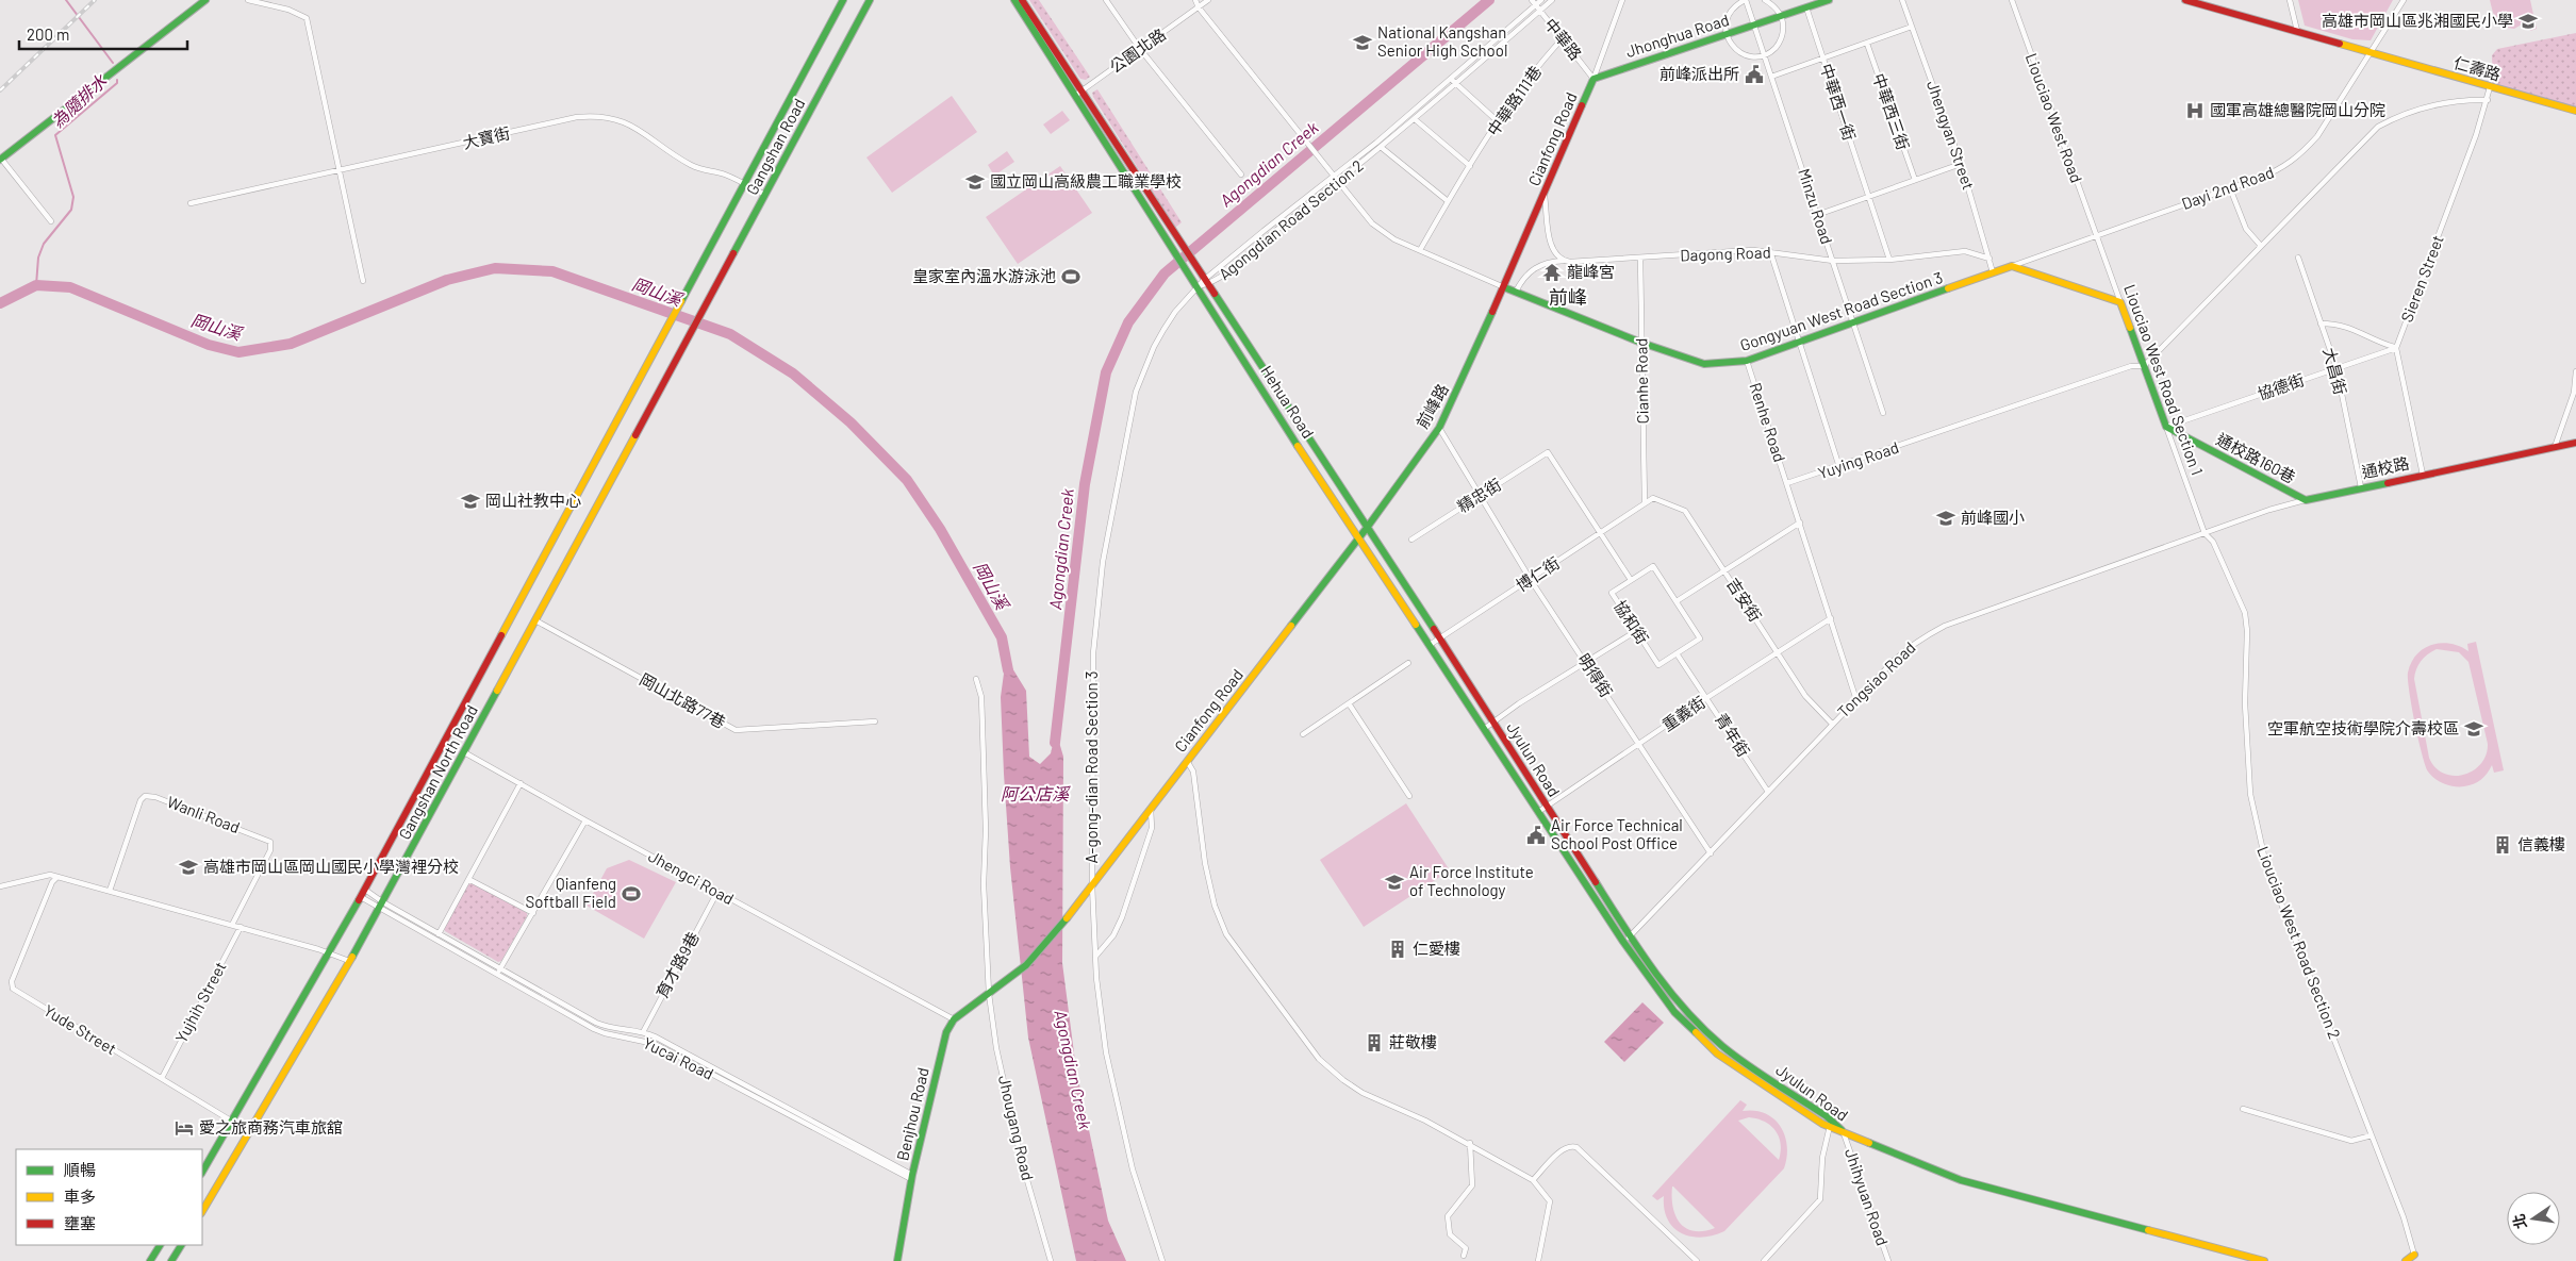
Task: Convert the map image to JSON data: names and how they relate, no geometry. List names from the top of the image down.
{
  "streets": {
    "main road": [
      "Jhonghua Road",
      "仁壽路",
      "Cianfong Road",
      "Gangshan Road",
      "Gongyuan West Road Section 3",
      "Liouciao West Road Section 1",
      "Hehua Road",
      "前峰路",
      "通校路160巷",
      "通校路",
      "Jyulun Road",
      "Gangshan North Road",
      "Benjhou Road"
    ],
    "street": [
      "中華路",
      "公園北路",
      "中華路111巷",
      "中華西一街",
      "中華西三街",
      "Liouciao West Road",
      "Jhengyan Street",
      "大寶街",
      "Dayi 2nd Road",
      "Minzu Road",
      "Agongdian Road Section 2",
      "Dagong Road",
      "Sieren Street",
      "大昌街",
      "Cianhe Road",
      "協德街",
      "Renhe Road",
      "Yuying Road",
      "精忠街",
      "博仁街",
      "吉安街",
      "協和街",
      "明得街",
      "Tongsiao Road",
      "岡山北路77巷",
      "重義街",
      "青年街",
      "A-gong-dian Road Section 3",
      "Wanli Road",
      "Jhengci Road",
      "Liouciao West Road Section 2",
      "育才路9巷",
      "Yujhih Street",
      "Yude Street",
      "Yucai Road",
      "Jhougang Road",
      "Jhihyuan Road"
    ]
  },
  "crossings": [
    ["Jhonghua Road", "中華路"],
    ["Jhonghua Road", "中華西一街"],
    ["Jhonghua Road", "Cianfong Road"],
    ["Jhonghua Road", "Minzu Road"],
    ["中華路", "中華路111巷"],
    ["中華路", "Cianfong Road"],
    ["中華路", "Agongdian Road Section 2"],
    ["公園北路", "Hehua Road"],
    ["仁壽路", "Dayi 2nd Road"],
    ["仁壽路", "Sieren Street"],
    ["中華西一街", "Dagong Road"],
    ["Liouciao West Road", "Dayi 2nd Road"],
    ["Liouciao West Road", "Gongyuan West Road Section 3"],
    ["Liouciao West Road", "Liouciao West Road Section 1"],
    ["Jhengyan Street", "Dagong Road"],
    ["Jhengyan Street", "Gongyuan West Road Section 3"],
    ["大寶街", "Gangshan Road"],
    ["Cianfong Road", "Gongyuan West Road Section 3"],
    ["Cianfong Road", "Hehua Road"],
    ["Cianfong Road", "前峰路"],
    ["Cianfong Road", "Jyulun Road"],
    ["Cianfong Road", "A-gong-dian Road Section 3"],
    ["Cianfong Road", "Jhougang Road"],
    ["Gangshan Road", "Gangshan North Road"],
    ["Dayi 2nd Road", "Gongyuan West Road Section 3"],
    ["Dayi 2nd Road", "Liouciao West Road Section 1"],
    ["Minzu Road", "Dagong Road"],
    ["Minzu Road", "Gongyuan West Road Section 3"],
    ["Agongdian Road Section 2", "Hehua Road"],
    ["Agongdian Road Section 2", "A-gong-dian Road Section 3"],
    ["Dagong Road", "Gongyuan West Road Section 3"],
    ["Dagong Road", "Cianhe Road"],
    ["Sieren Street", "協德街"],
    ["Gongyuan West Road Section 3", "Liouciao West Road Section 1"],
    ["Gongyuan West Road Section 3", "Cianhe Road"],
    ["Gongyuan West Road Section 3", "前峰路"],
    ["Gongyuan West Road Section 3", "Renhe Road"],
    ["大昌街", "協德街"],
    ["大昌街", "通校路"],
    ["Liouciao West Road Section 1", "協德街"],
    ["Liouciao West Road Section 1", "通校路160巷"],
    ["Liouciao West Road Section 1", "Yuying Road"],
    ["Liouciao West Road Section 1", "通校路"],
    ["Liouciao West Road Section 1", "Tongsiao Road"],
    ["Liouciao West Road Section 1", "Liouciao West Road Section 2"],
    ["Cianhe Road", "博仁街"],
    ["Cianhe Road", "吉安街"],
    ["協德街", "通校路160巷"],
    ["Hehua Road", "前峰路"],
    ["Hehua Road", "Jyulun Road"],
    ["Hehua Road", "A-gong-dian Road Section 3"],
    ["前峰路", "明得街"],
    ["前峰路", "Jyulun Road"],
    ["Renhe Road", "Yuying Road"],
    ["通校路160巷", "通校路"],
    ["通校路", "Tongsiao Road"],
    ["通校路", "Liouciao West Road Section 2"],
    ["精忠街", "博仁街"],
    ["精忠街", "明得街"],
    ["博仁街", "吉安街"],
    ["博仁街", "明得街"],
    ["博仁街", "Jyulun Road"],
    ["吉安街", "Tongsiao Road"],
    ["吉安街", "重義街"],
    ["協和街", "青年街"],
    ["明得街", "Tongsiao Road"],
    ["明得街", "重義街"],
    ["Tongsiao Road", "青年街"],
    ["Tongsiao Road", "Jyulun Road"],
    ["Tongsiao Road", "Liouciao West Road Section 2"],
    ["岡山北路77巷", "Gangshan North Road"],
    ["重義街", "青年街"],
    ["重義街", "Jyulun Road"],
    ["Jyulun Road", "Jhihyuan Road"],
    ["Gangshan North Road", "Jhengci Road"],
    ["Gangshan North Road", "Yude Street"],
    ["Gangshan North Road", "Yucai Road"],
    ["Jhengci Road", "育才路9巷"],
    ["Jhengci Road", "Benjhou Road"],
    ["育才路9巷", "Yucai Road"],
    ["Yujhih Street", "Yude Street"],
    ["Yucai Road", "Benjhou Road"]
  ],
  "districts": ["前峰"],
  "water": [
    "為隨排水",
    "Agongdian Creek",
    "岡山溪",
    "阿公店溪"
  ],
  "places": {
    "school or university": [
      "高雄市岡山區兆湘國民小學",
      "National Kangshan Senior High School",
      "國立岡山高級農工職業學校",
      "岡山社教中心",
      "前峰國小",
      "空軍航空技術學院介壽校區",
      "高雄市岡山區岡山國民小學灣裡分校",
      "Air Force Institute of Technology"
    ],
    "public building": ["前峰派出所", "Air Force Technical School Post Office"],
    "hospital": ["國軍高雄總醫院岡山分院"],
    "temple": ["龍峰宮"],
    "sports": ["皇家室內溫水游泳池", "Qianfeng Softball Field"],
    "building": ["信義樓", "仁愛樓", "莊敬樓"],
    "hotel": ["愛之旅商務汽車旅舘"]
  },
  "legend": ["順暢", "車多", "壅塞"],
  "scale_bar": "200 m",
  "north": "left"
}
